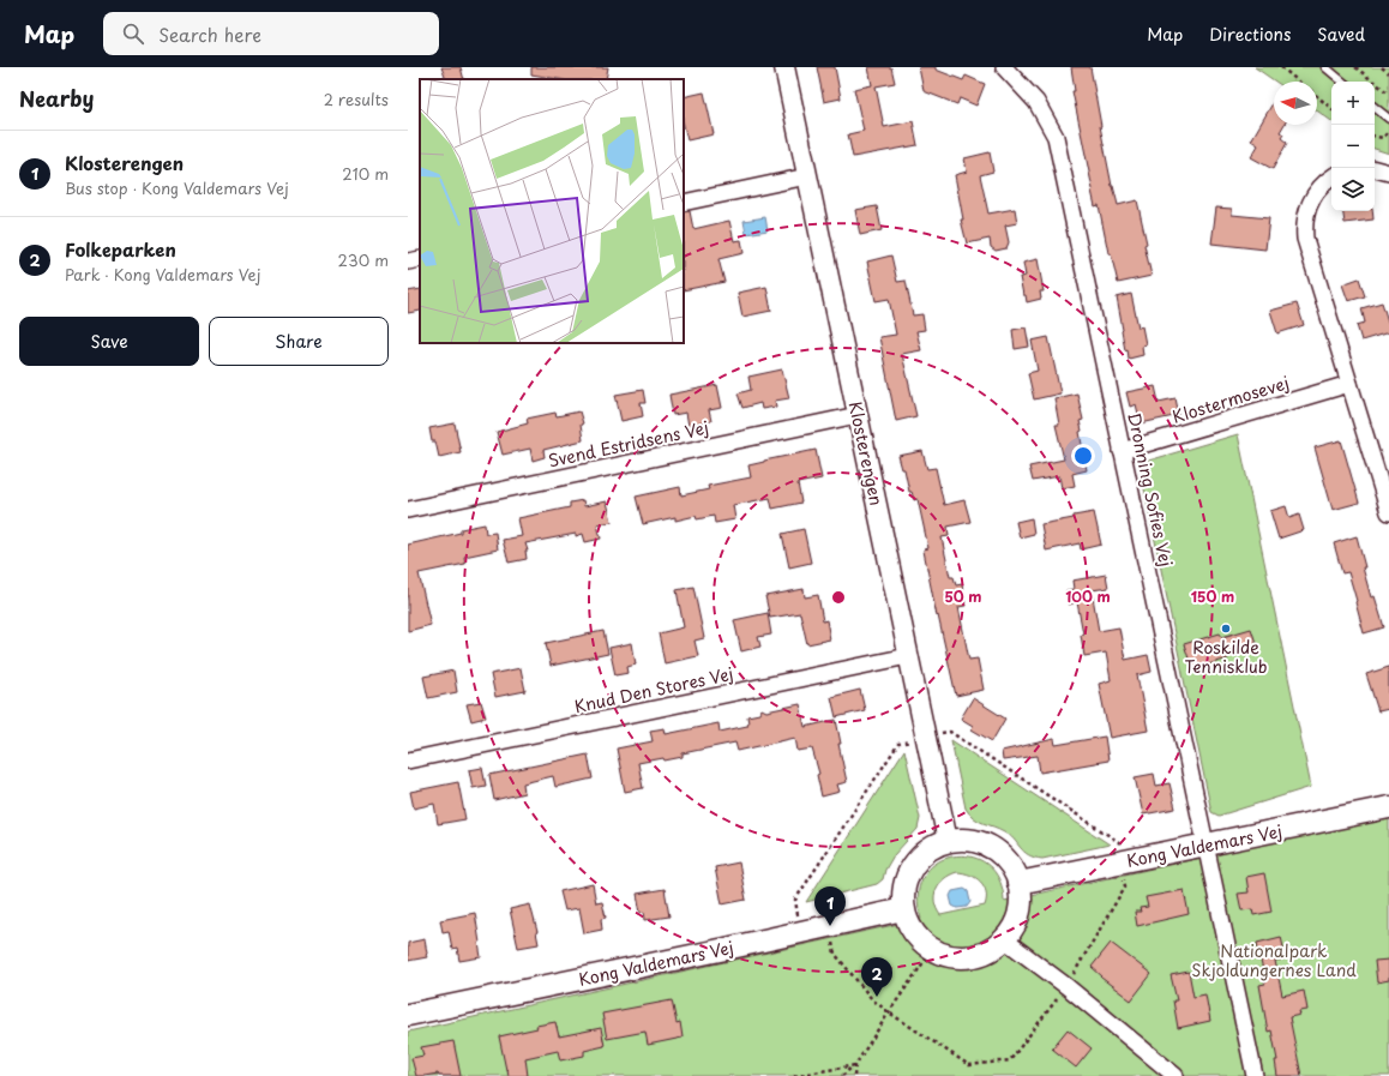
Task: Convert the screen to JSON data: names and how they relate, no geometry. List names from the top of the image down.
{
  "streets": {
    "main road": ["Kong Valdemars Vej"],
    "street": [
      "Klostermosevej",
      "Svend Estridsens Vej",
      "Klosterengen",
      "Dronning Sofies Vej",
      "Knud Den Stores Vej"
    ]
  },
  "crossings": [
    ["Klostermosevej", "Dronning Sofies Vej"],
    ["Svend Estridsens Vej", "Klosterengen"],
    ["Klosterengen", "Knud Den Stores Vej"],
    ["Klosterengen", "Kong Valdemars Vej"],
    ["Dronning Sofies Vej", "Kong Valdemars Vej"]
  ],
  "parks": ["Nationalpark Skjoldungernes Land"],
  "places": ["Roskilde Tennisklub"],
  "north": "left",
  "page": {
    "header": "Map",
    "search": "Search here",
    "nav": ["Map", "Directions", "Saved"],
    "heading": ["Nearby", "2 results"],
    "map_buttons": ["+", "−"],
    "list": [
      {
        "mark": "1",
        "name": "Klosterengen",
        "note": "Bus stop · Kong Valdemars Vej",
        "value": "210 m"
      },
      {
        "mark": "2",
        "name": "Folkeparken",
        "note": "Park · Kong Valdemars Vej",
        "value": "230 m"
      }
    ],
    "buttons": ["Save", "Share"],
    "pins": ["1", "2"]
  },
  "rings": ["50 m", "100 m", "150 m"]
}
